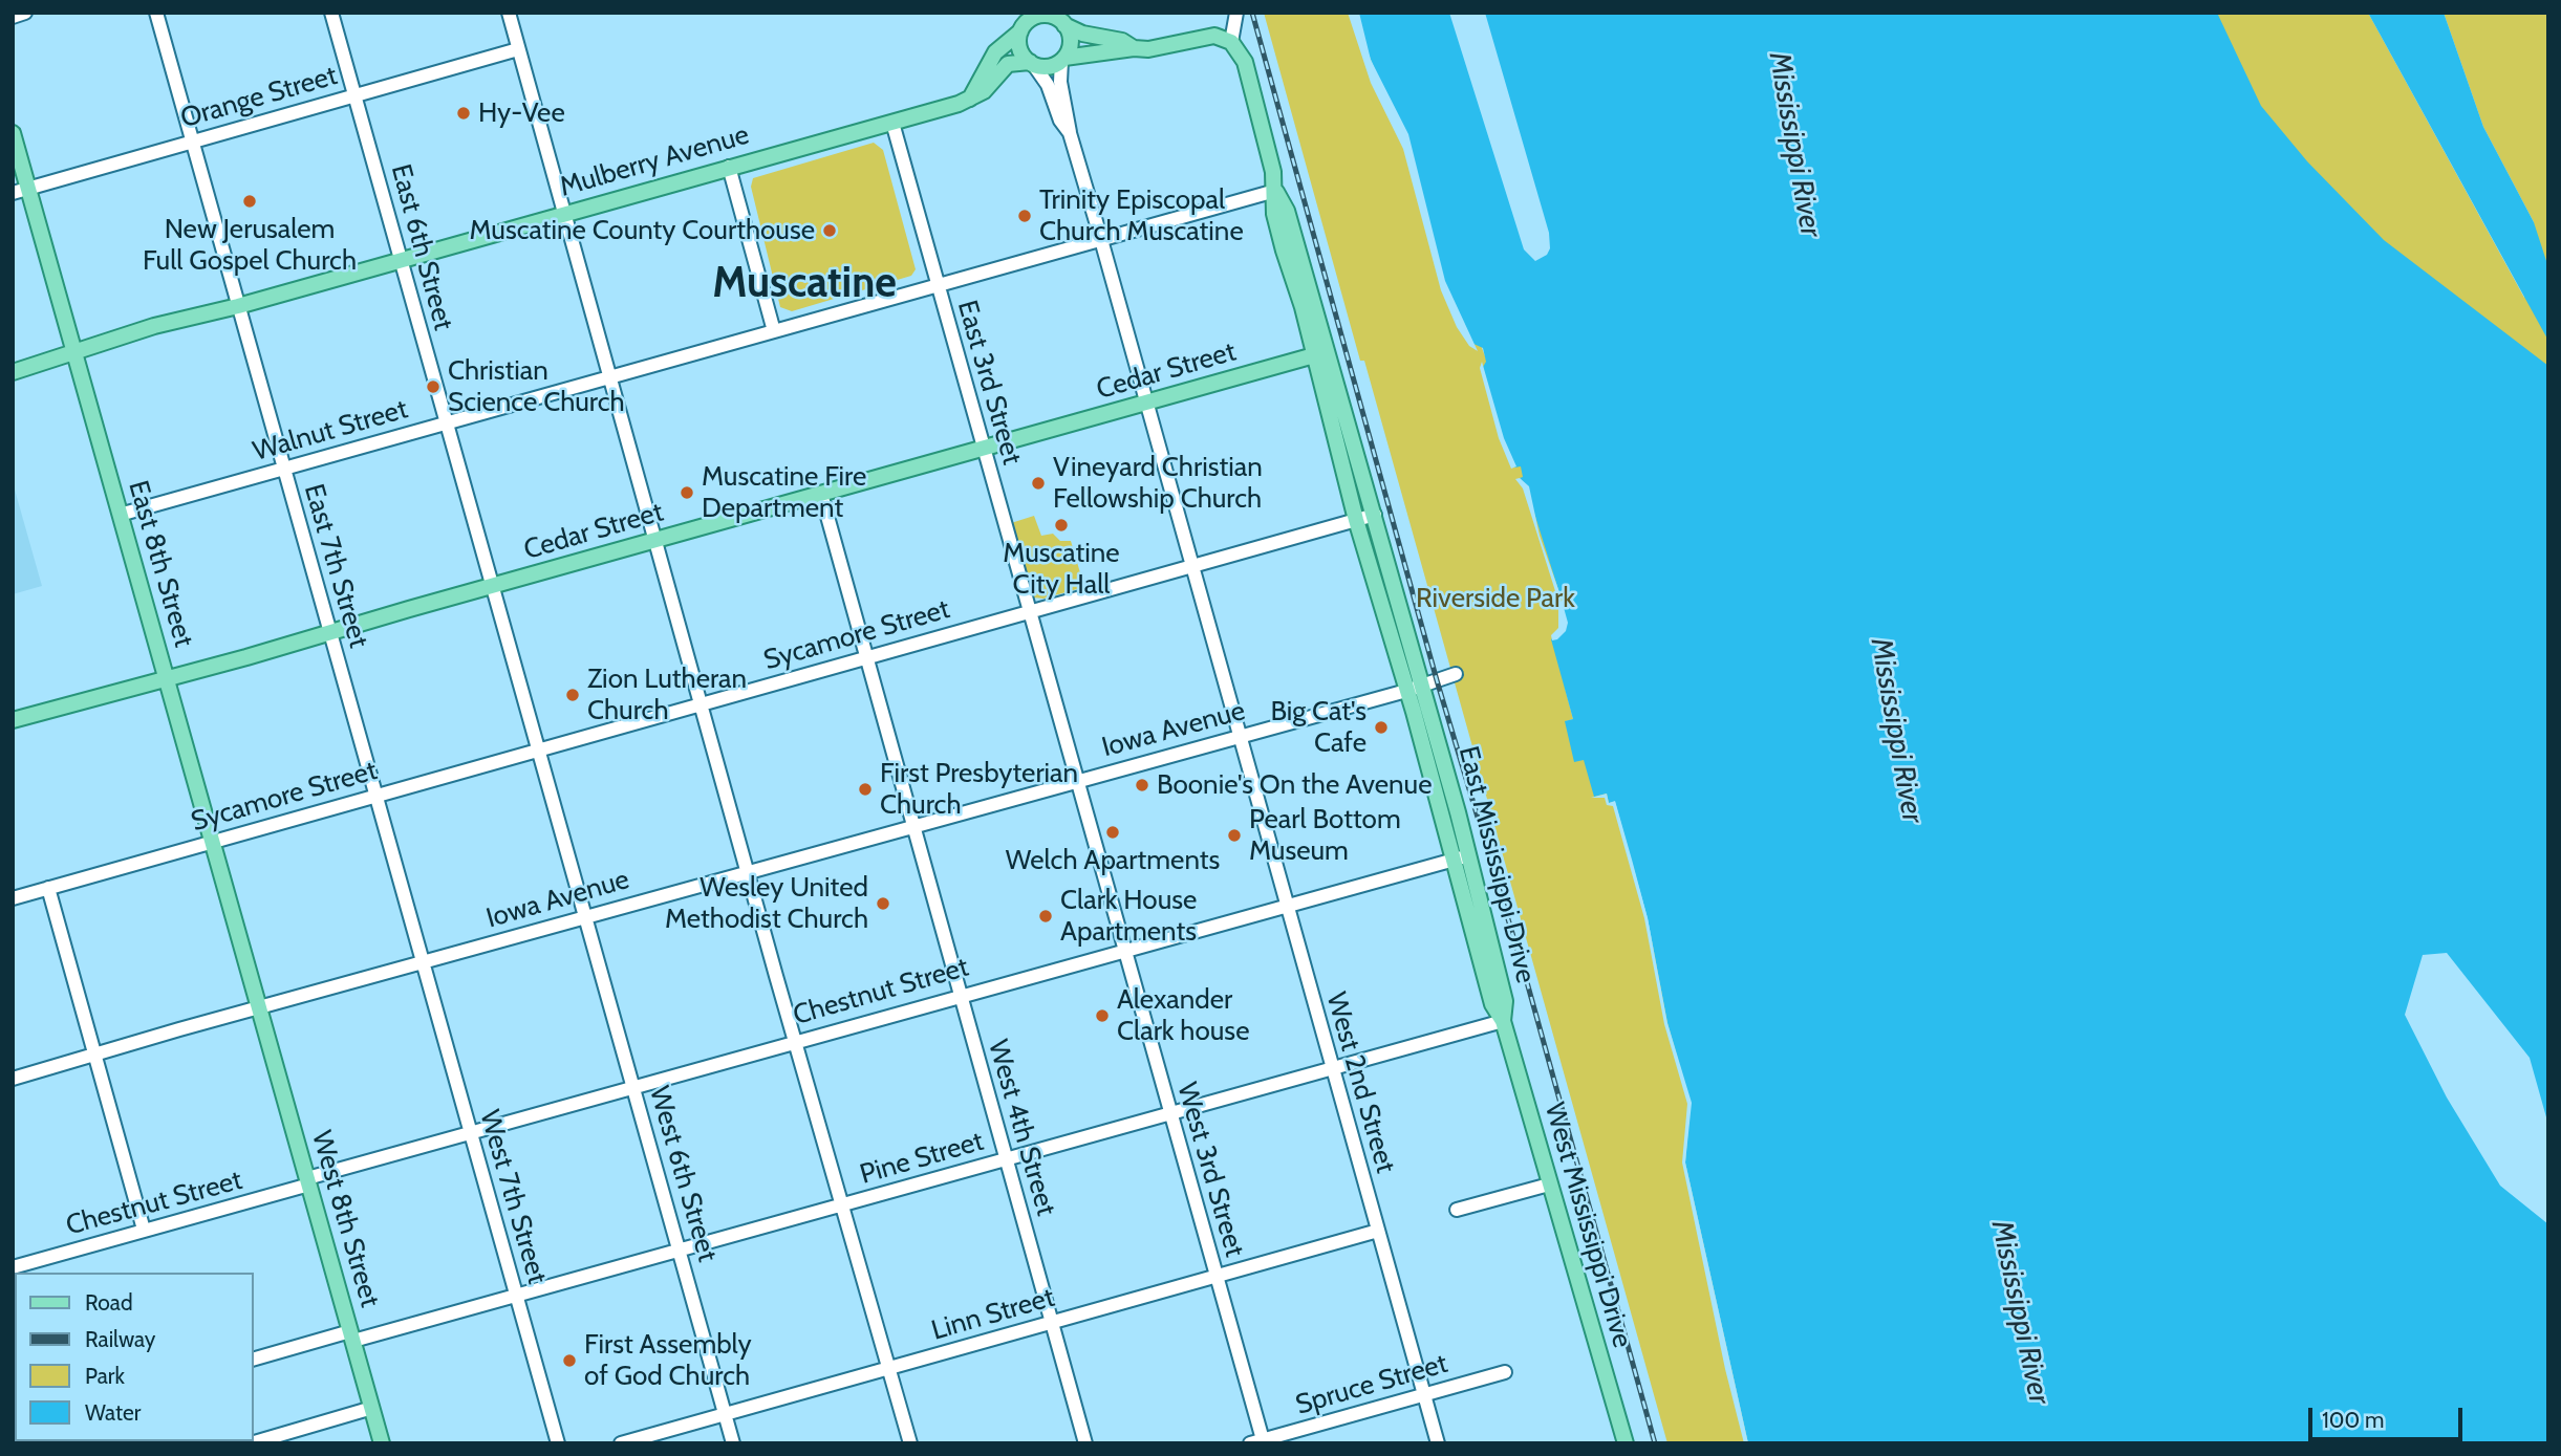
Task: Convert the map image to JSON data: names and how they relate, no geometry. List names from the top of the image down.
{
  "streets": {
    "main road": [
      "Mulberry Avenue",
      "Cedar Street",
      "East 8th Street",
      "East Mississippi Drive",
      "West 8th Street",
      "West Mississippi Drive"
    ],
    "street": [
      "Orange Street",
      "East 6th Street",
      "East 3rd Street",
      "Walnut Street",
      "East 7th Street",
      "Sycamore Street",
      "Iowa Avenue",
      "Chestnut Street",
      "West 2nd Street",
      "West 4th Street",
      "Pine Street",
      "West 3rd Street",
      "West 6th Street",
      "West 7th Street",
      "Linn Street",
      "Spruce Street"
    ]
  },
  "crossings": [
    ["Orange Street", "East 6th Street"],
    ["Orange Street", "East 8th Street"],
    ["Orange Street", "East 7th Street"],
    ["Mulberry Avenue", "East 6th Street"],
    ["Mulberry Avenue", "East 3rd Street"],
    ["Mulberry Avenue", "East 8th Street"],
    ["Mulberry Avenue", "East 7th Street"],
    ["East 6th Street", "Cedar Street"],
    ["East 6th Street", "Walnut Street"],
    ["East 6th Street", "Sycamore Street"],
    ["East 6th Street", "Iowa Avenue"],
    ["East 6th Street", "West 6th Street"],
    ["Cedar Street", "East 3rd Street"],
    ["Cedar Street", "East 8th Street"],
    ["Cedar Street", "East 7th Street"],
    ["Cedar Street", "East Mississippi Drive"],
    ["Cedar Street", "West 2nd Street"],
    ["Cedar Street", "West 4th Street"],
    ["East 3rd Street", "Walnut Street"],
    ["East 3rd Street", "Sycamore Street"],
    ["East 3rd Street", "Iowa Avenue"],
    ["East 3rd Street", "West 3rd Street"],
    ["Walnut Street", "East 8th Street"],
    ["Walnut Street", "East 7th Street"],
    ["Walnut Street", "East Mississippi Drive"],
    ["Walnut Street", "West 2nd Street"],
    ["East 8th Street", "Sycamore Street"],
    ["East 8th Street", "Iowa Avenue"],
    ["East 8th Street", "West 8th Street"],
    ["East 7th Street", "Sycamore Street"],
    ["East 7th Street", "Iowa Avenue"],
    ["East 7th Street", "West 7th Street"],
    ["Sycamore Street", "East Mississippi Drive"],
    ["Sycamore Street", "West 2nd Street"],
    ["Sycamore Street", "West 4th Street"],
    ["Iowa Avenue", "East Mississippi Drive"],
    ["Iowa Avenue", "West 2nd Street"],
    ["Iowa Avenue", "West 4th Street"],
    ["Iowa Avenue", "West 3rd Street"],
    ["Iowa Avenue", "West 6th Street"],
    ["Iowa Avenue", "West 7th Street"],
    ["Iowa Avenue", "West 8th Street"],
    ["East Mississippi Drive", "Chestnut Street"],
    ["East Mississippi Drive", "Pine Street"],
    ["East Mississippi Drive", "West Mississippi Drive"],
    ["Chestnut Street", "West 2nd Street"],
    ["Chestnut Street", "West 4th Street"],
    ["Chestnut Street", "West 3rd Street"],
    ["Chestnut Street", "West 6th Street"],
    ["Chestnut Street", "West 7th Street"],
    ["Chestnut Street", "West 8th Street"],
    ["West 2nd Street", "Pine Street"],
    ["West 2nd Street", "Linn Street"],
    ["West 2nd Street", "Spruce Street"],
    ["West 4th Street", "Pine Street"],
    ["West 4th Street", "Linn Street"],
    ["Pine Street", "West 3rd Street"],
    ["Pine Street", "West 6th Street"],
    ["Pine Street", "West 7th Street"],
    ["Pine Street", "West 8th Street"],
    ["Pine Street", "West Mississippi Drive"],
    ["West 3rd Street", "Linn Street"],
    ["West 3rd Street", "Spruce Street"],
    ["West 6th Street", "Linn Street"]
  ],
  "districts": ["Muscatine"],
  "water": ["Mississippi River"],
  "parks": ["Riverside Park"],
  "places": [
    "Hy-Vee",
    "New Jerusalem Full Gospel Church",
    "Trinity Episcopal Church Muscatine",
    "Muscatine County Courthouse",
    "Christian Science Church",
    "Vineyard Christian Fellowship Church",
    "Muscatine Fire Department",
    "Muscatine City Hall",
    "Zion Lutheran Church",
    "Big Cat's Cafe",
    "Boonie's On the Avenue",
    "First Presbyterian Church",
    "Welch Apartments",
    "Pearl Bottom Museum",
    "Wesley United Methodist Church",
    "Clark House Apartments",
    "Alexander Clark house",
    "First Assembly of God Church"
  ],
  "legend": [
    "Road",
    "Railway",
    "Park",
    "Water"
  ],
  "scale_bar": "100 m"
}
